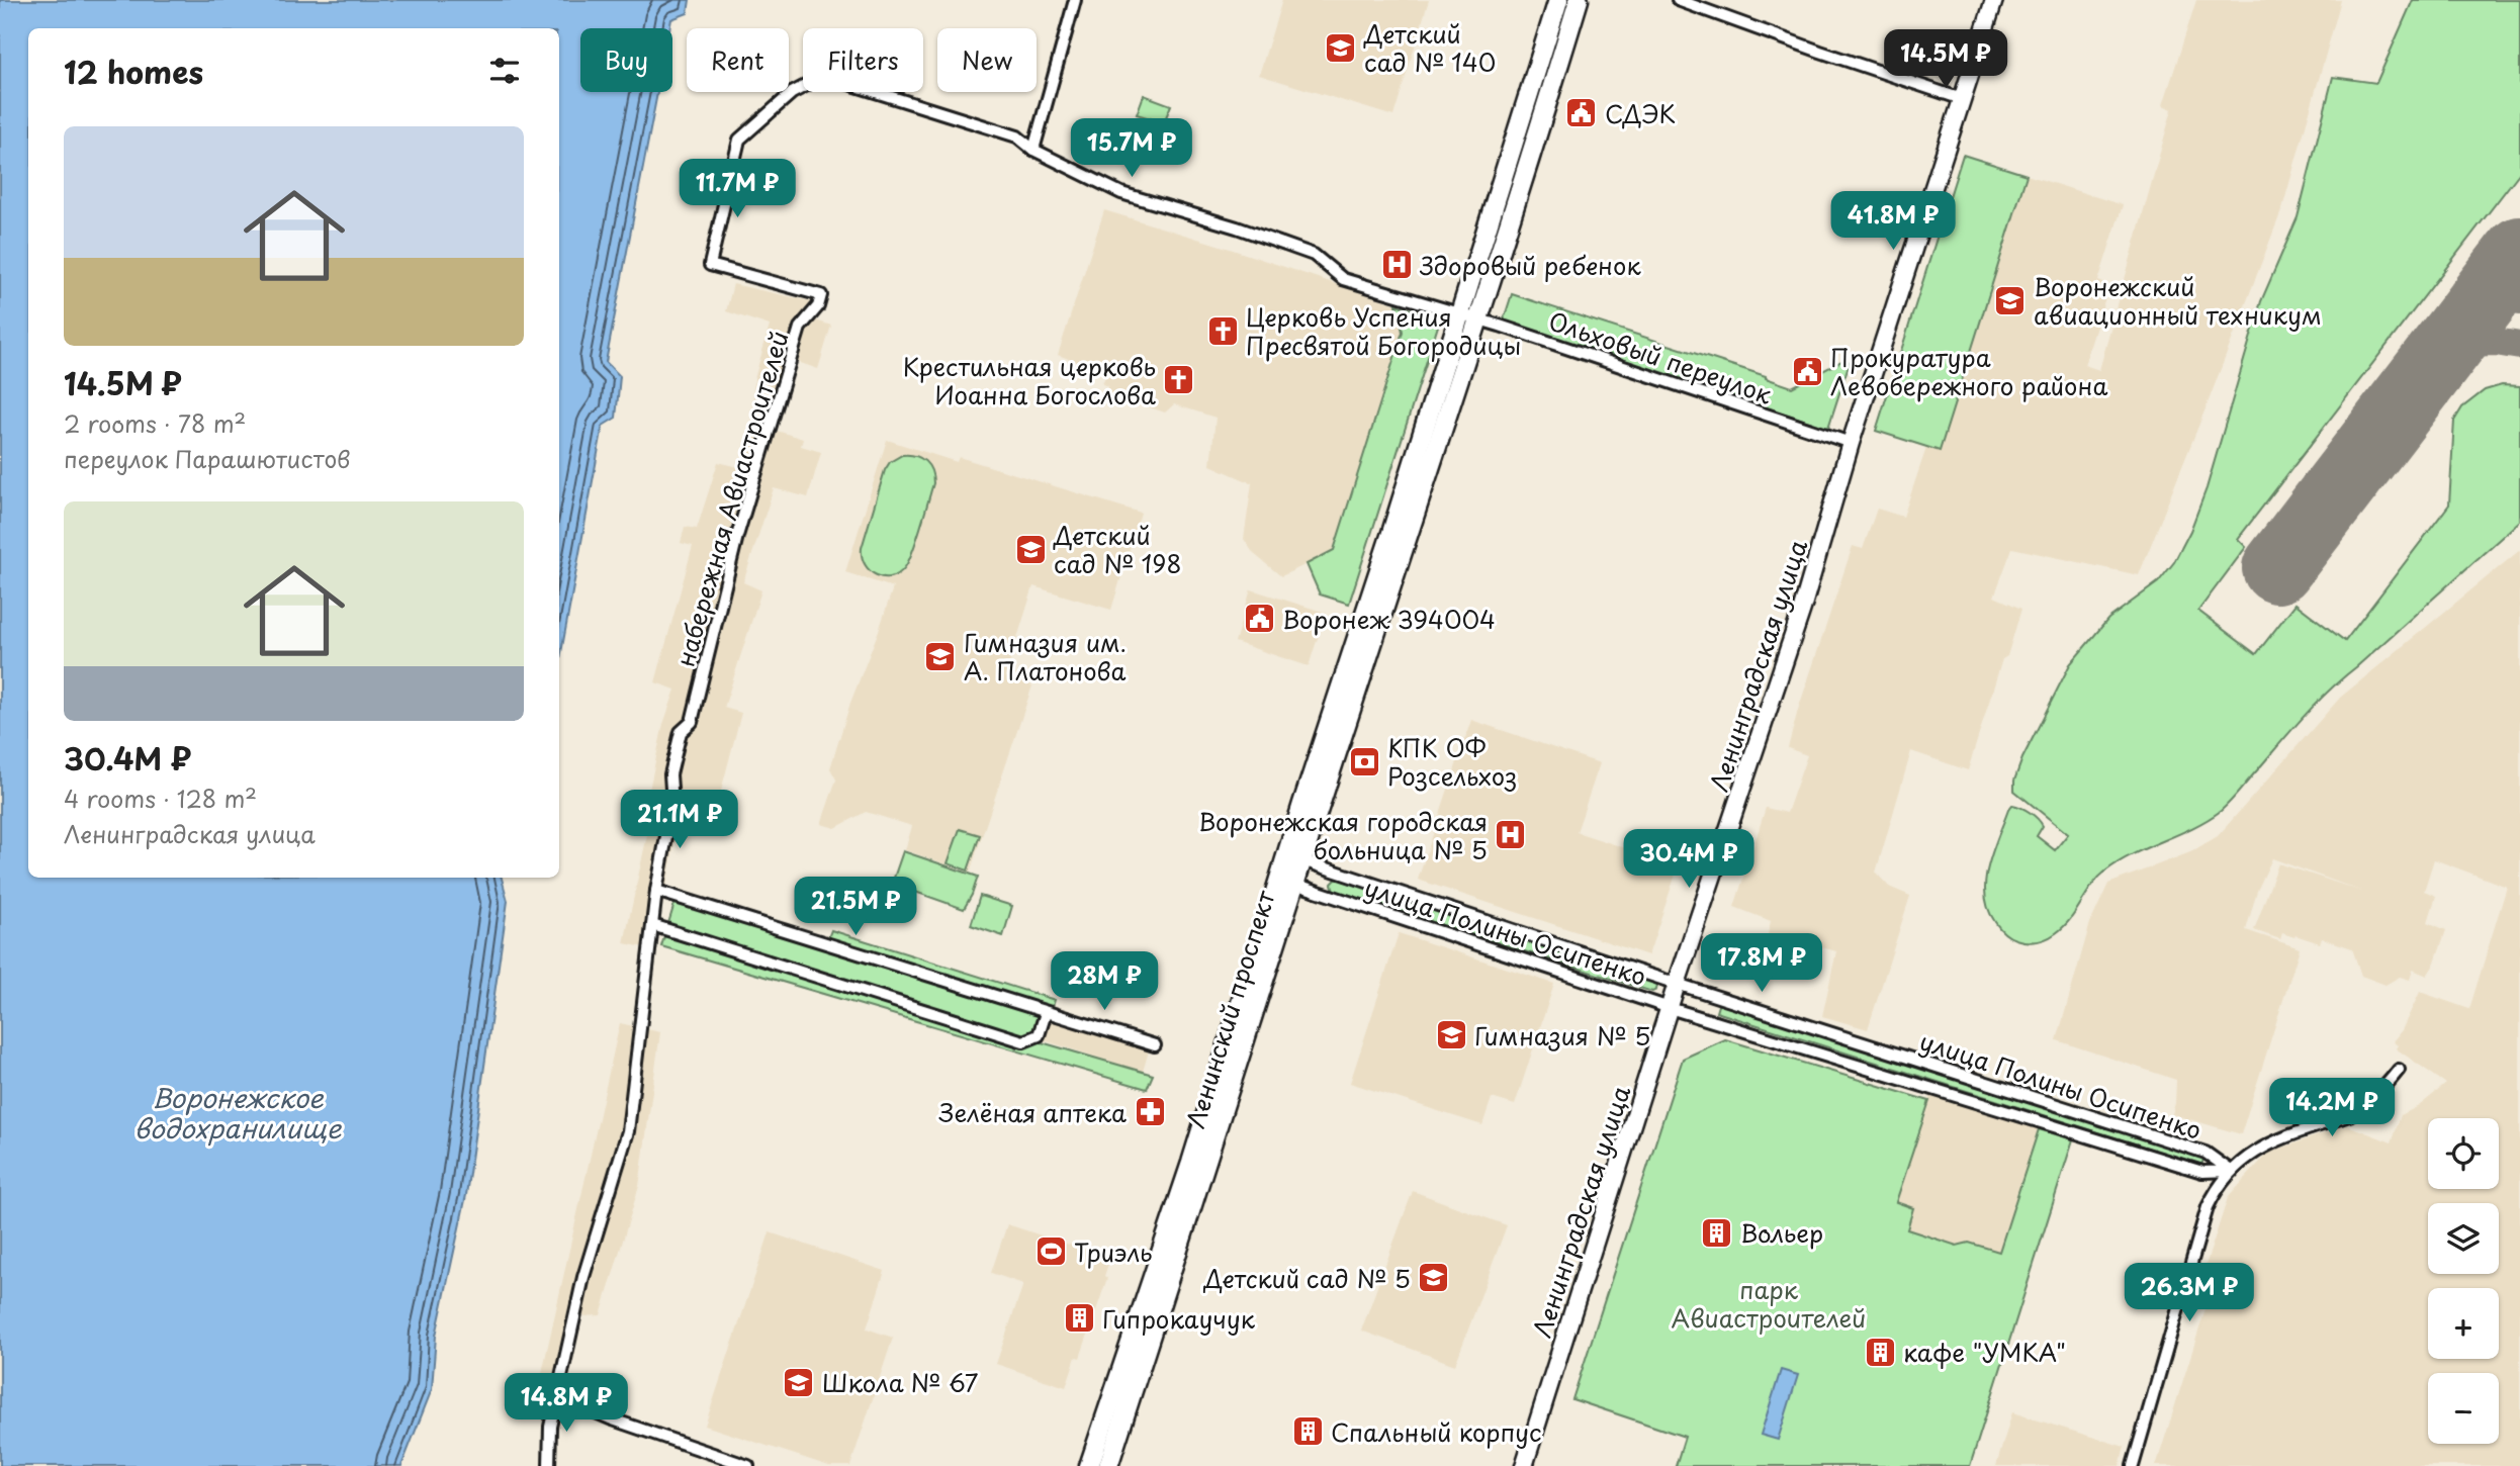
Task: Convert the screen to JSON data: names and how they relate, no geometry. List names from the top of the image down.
{
  "streets": {
    "main road": ["Ленинградская улица", "Ленинский проспект"],
    "street": ["Ольховый переулок", "набережная Авиастроителей", "улица Полины Осипенко"]
  },
  "crossings": [
    ["Ольховый переулок", "Ленинградская улица"],
    ["Ольховый переулок", "Ленинский проспект"],
    ["Ленинградская улица", "улица Полины Осипенко"],
    ["улица Полины Осипенко", "Ленинский проспект"]
  ],
  "water": ["Воронежское водохранилище"],
  "parks": ["парк Авиастроителей"],
  "places": {
    "school or university": [
      "Детский сад № 140",
      "Воронежский авиационный техникум",
      "Детский сад № 198",
      "Гимназия им. А. Платонова",
      "Гимназия № 5",
      "Детский сад № 5",
      "Школа № 67"
    ],
    "public building": ["СДЭК", "Прокуратура Левобережного района", "Воронеж 394004"],
    "hospital": ["Здоровый ребенок", "Воронежская городская больница № 5"],
    "church": ["Церковь Успения Пресвятой Богородицы", "Крестильная церковь Иоанна Богослова"],
    "bank": ["КПК ОФ Розсельхоз"],
    "pharmacy": ["Зелёная аптека"],
    "building": [
      "Вольер",
      "Гипрокаучук",
      "кафе \"УМКА\"",
      "Спальный корпус"
    ],
    "sports": ["Триэль"]
  },
  "page": {
    "chip": [
      "Buy",
      "Rent",
      "Filters",
      "New"
    ],
    "heading": "12 homes",
    "price": [
      "14.5M ₽",
      "15.7M ₽",
      "11.7M ₽",
      "41.8M ₽",
      "21.1M ₽",
      "30.4M ₽",
      "21.5M ₽",
      "17.8M ₽",
      "28M ₽",
      "14.2M ₽",
      "26.3M ₽",
      "14.8M ₽"
    ],
    "list": [
      {
        "name": "14.5M ₽",
        "note": "2 rooms · 78 m² · переулок Парашютистов"
      },
      {
        "name": "30.4M ₽",
        "note": "4 rooms · 128 m² · Ленинградская улица"
      }
    ],
    "map_buttons": ["+", "−"]
  }
}
